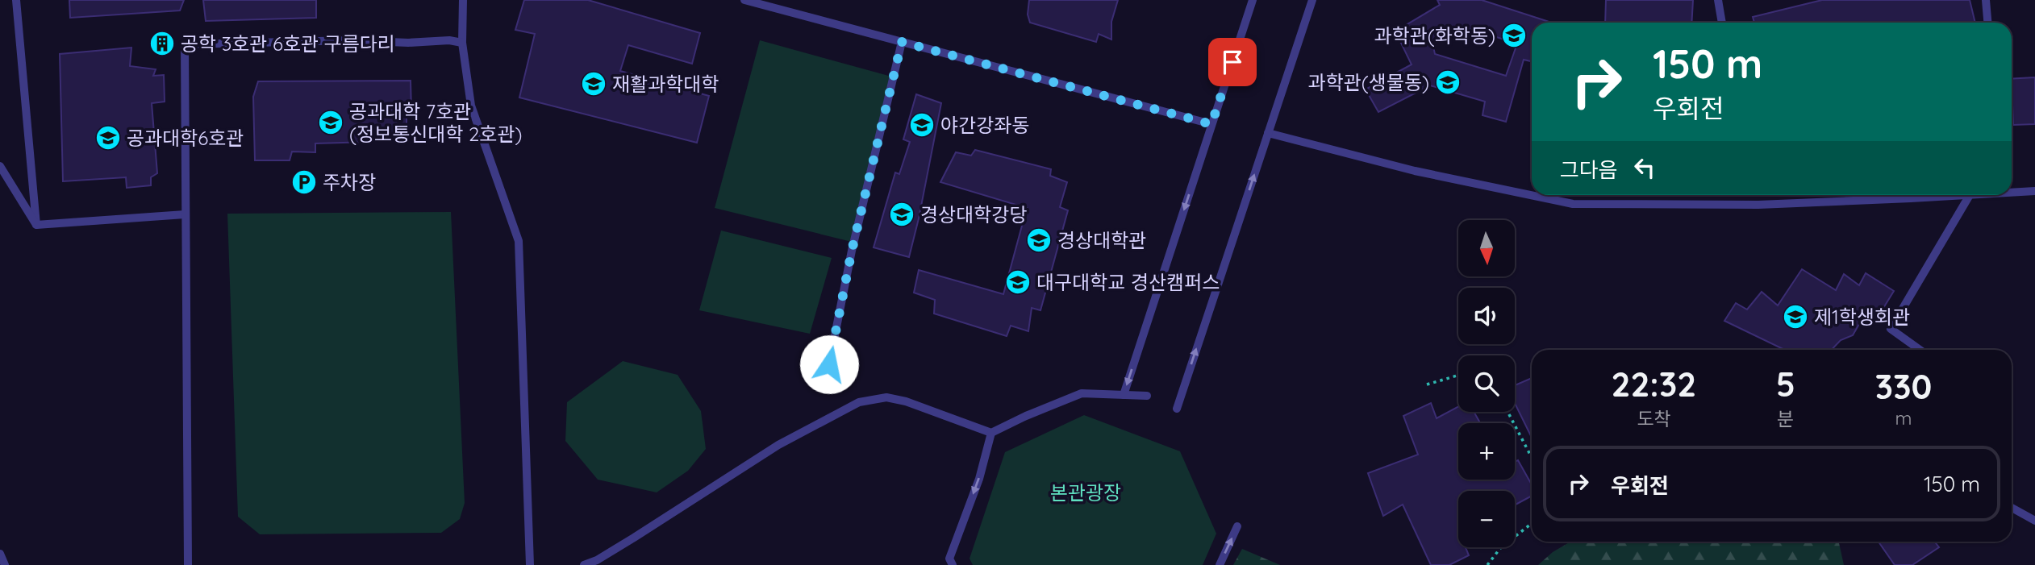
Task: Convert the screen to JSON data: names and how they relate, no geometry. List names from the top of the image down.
{
  "parks": ["본관광장"],
  "places": {
    "school or university": [
      "과학관(화학동)",
      "과학관(생물동)",
      "재활과학대학",
      "공과대학 7호관 (정보통신대학 2호관)",
      "야간강좌동",
      "공과대학6호관",
      "경상대학강당",
      "경상대학관",
      "대구대학교 경산캠퍼스",
      "제1학생회관"
    ],
    "building": ["공학 3호관 6호관 구름다리"],
    "parking": ["주차장"]
  },
  "north": "bottom",
  "page": {
    "turn": ["150 m", "우회전"],
    "then": "그다음",
    "map_buttons": ["+", "−"],
    "eta": [
      "22:32",
      "도착",
      "5",
      "분",
      "330",
      "m"
    ],
    "list": [
      {
        "name": "우회전",
        "value": "150 m"
      }
    ]
  }
}
